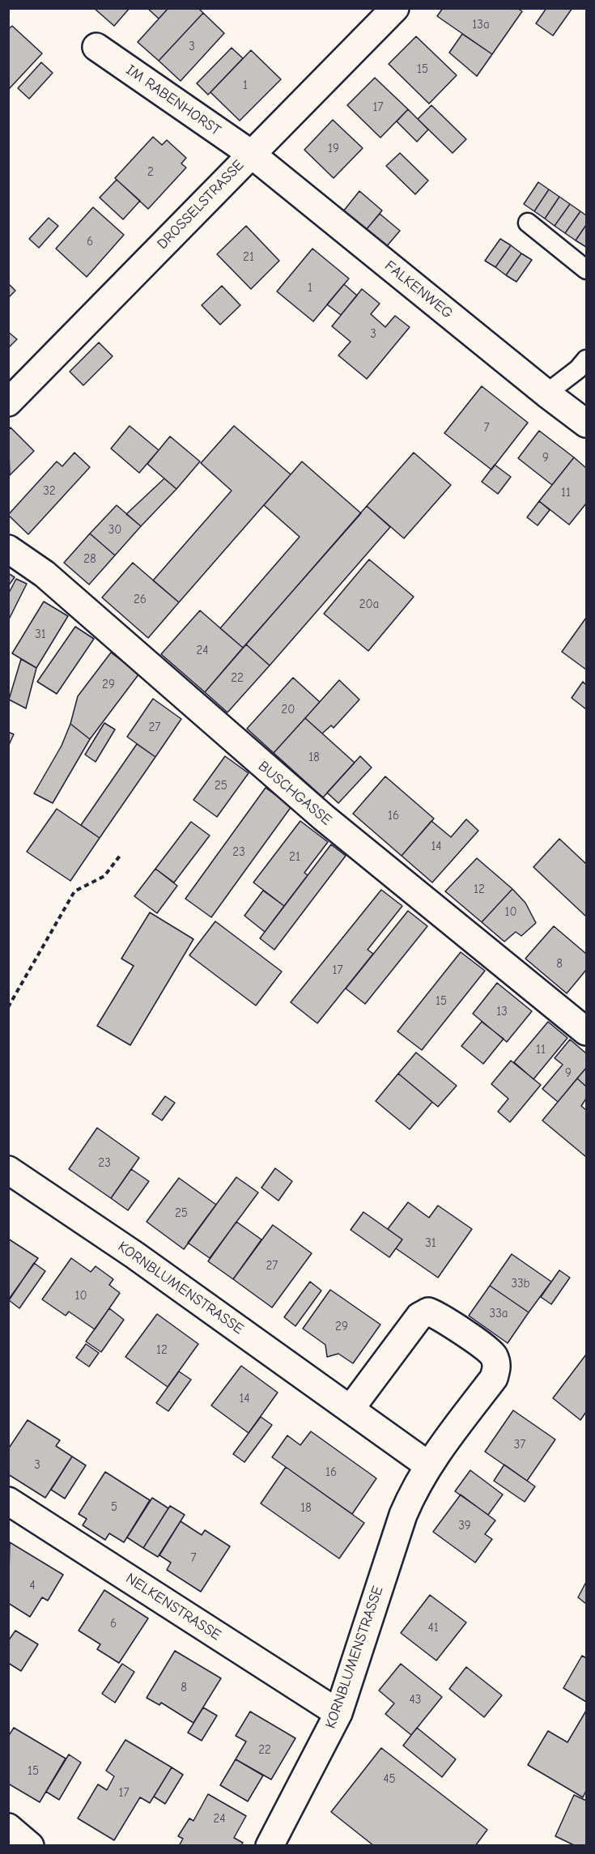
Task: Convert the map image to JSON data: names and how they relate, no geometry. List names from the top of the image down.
{
  "streets": {
    "street": [
      "IM RABENHORST",
      "DROSSELSTRASSE",
      "FALKENWEG",
      "BUSCHGASSE",
      "KORNBLUMENSTRASSE",
      "NELKENSTRASSE"
    ]
  },
  "crossings": [
    ["IM RABENHORST", "DROSSELSTRASSE"],
    ["IM RABENHORST", "FALKENWEG"],
    ["DROSSELSTRASSE", "FALKENWEG"],
    ["KORNBLUMENSTRASSE", "NELKENSTRASSE"]
  ],
  "house_numbers": [
    "13a",
    "3",
    "15",
    "1",
    "17",
    "19",
    "2",
    "6",
    "21",
    "1",
    "3",
    "7",
    "9",
    "32",
    "11",
    "30",
    "28",
    "26",
    "20a",
    "31",
    "24",
    "22",
    "29",
    "20",
    "27",
    "18",
    "25",
    "16",
    "14",
    "23",
    "21",
    "12",
    "10",
    "8",
    "17",
    "15",
    "13",
    "11",
    "9",
    "23",
    "25",
    "31",
    "27",
    "33b",
    "10",
    "33a",
    "29",
    "12",
    "14",
    "37",
    "3",
    "16",
    "5",
    "18",
    "39",
    "7",
    "4",
    "6",
    "41",
    "8",
    "43",
    "22",
    "15",
    "45",
    "17",
    "24"
  ]
}
